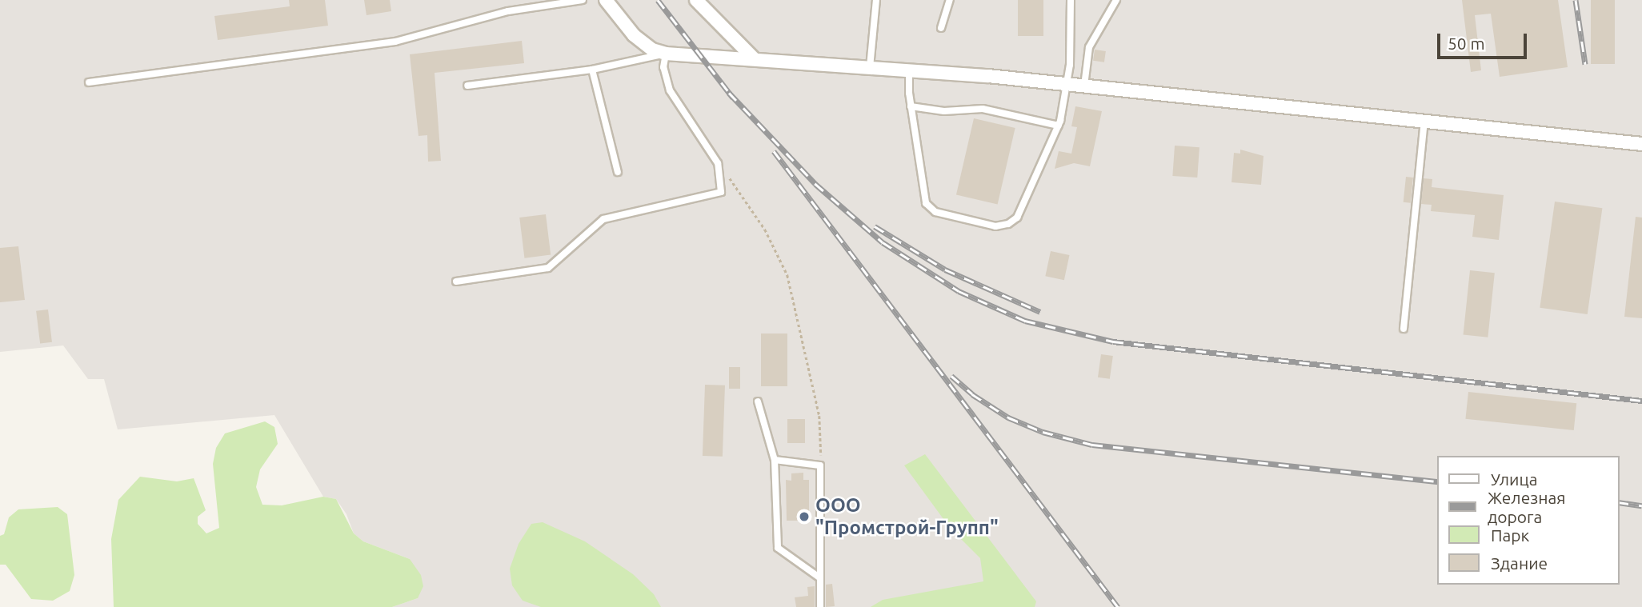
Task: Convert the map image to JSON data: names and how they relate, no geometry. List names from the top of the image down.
{
  "places": ["ООО \"Промстрой-Групп\""],
  "legend": [
    "Улица",
    "Железная дорога",
    "Парк",
    "Здание"
  ],
  "scale_bar": "50 m"
}
